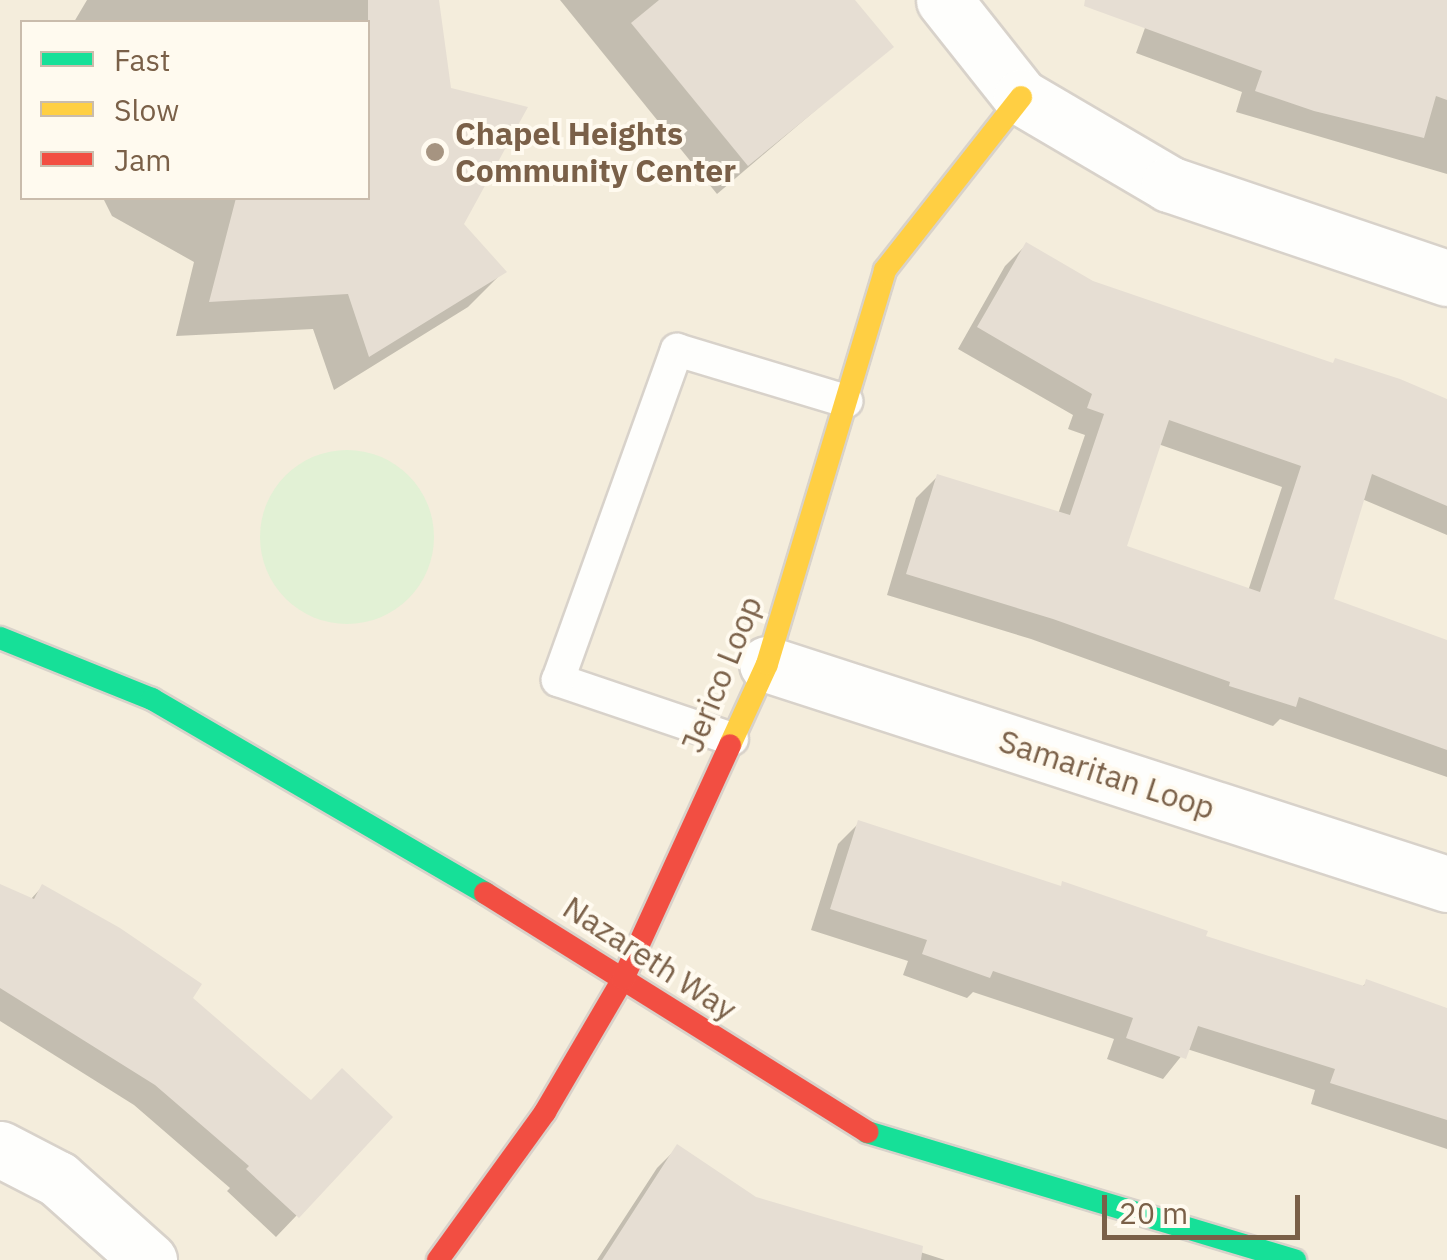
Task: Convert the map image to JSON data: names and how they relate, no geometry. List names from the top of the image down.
{
  "streets": {
    "street": ["Jerico Loop", "Samaritan Loop", "Nazareth Way"]
  },
  "crossings": [
    ["Jerico Loop", "Samaritan Loop"],
    ["Jerico Loop", "Nazareth Way"]
  ],
  "places": ["Chapel Heights Community Center"],
  "legend": ["Fast", "Slow", "Jam"],
  "scale_bar": "20 m"
}
